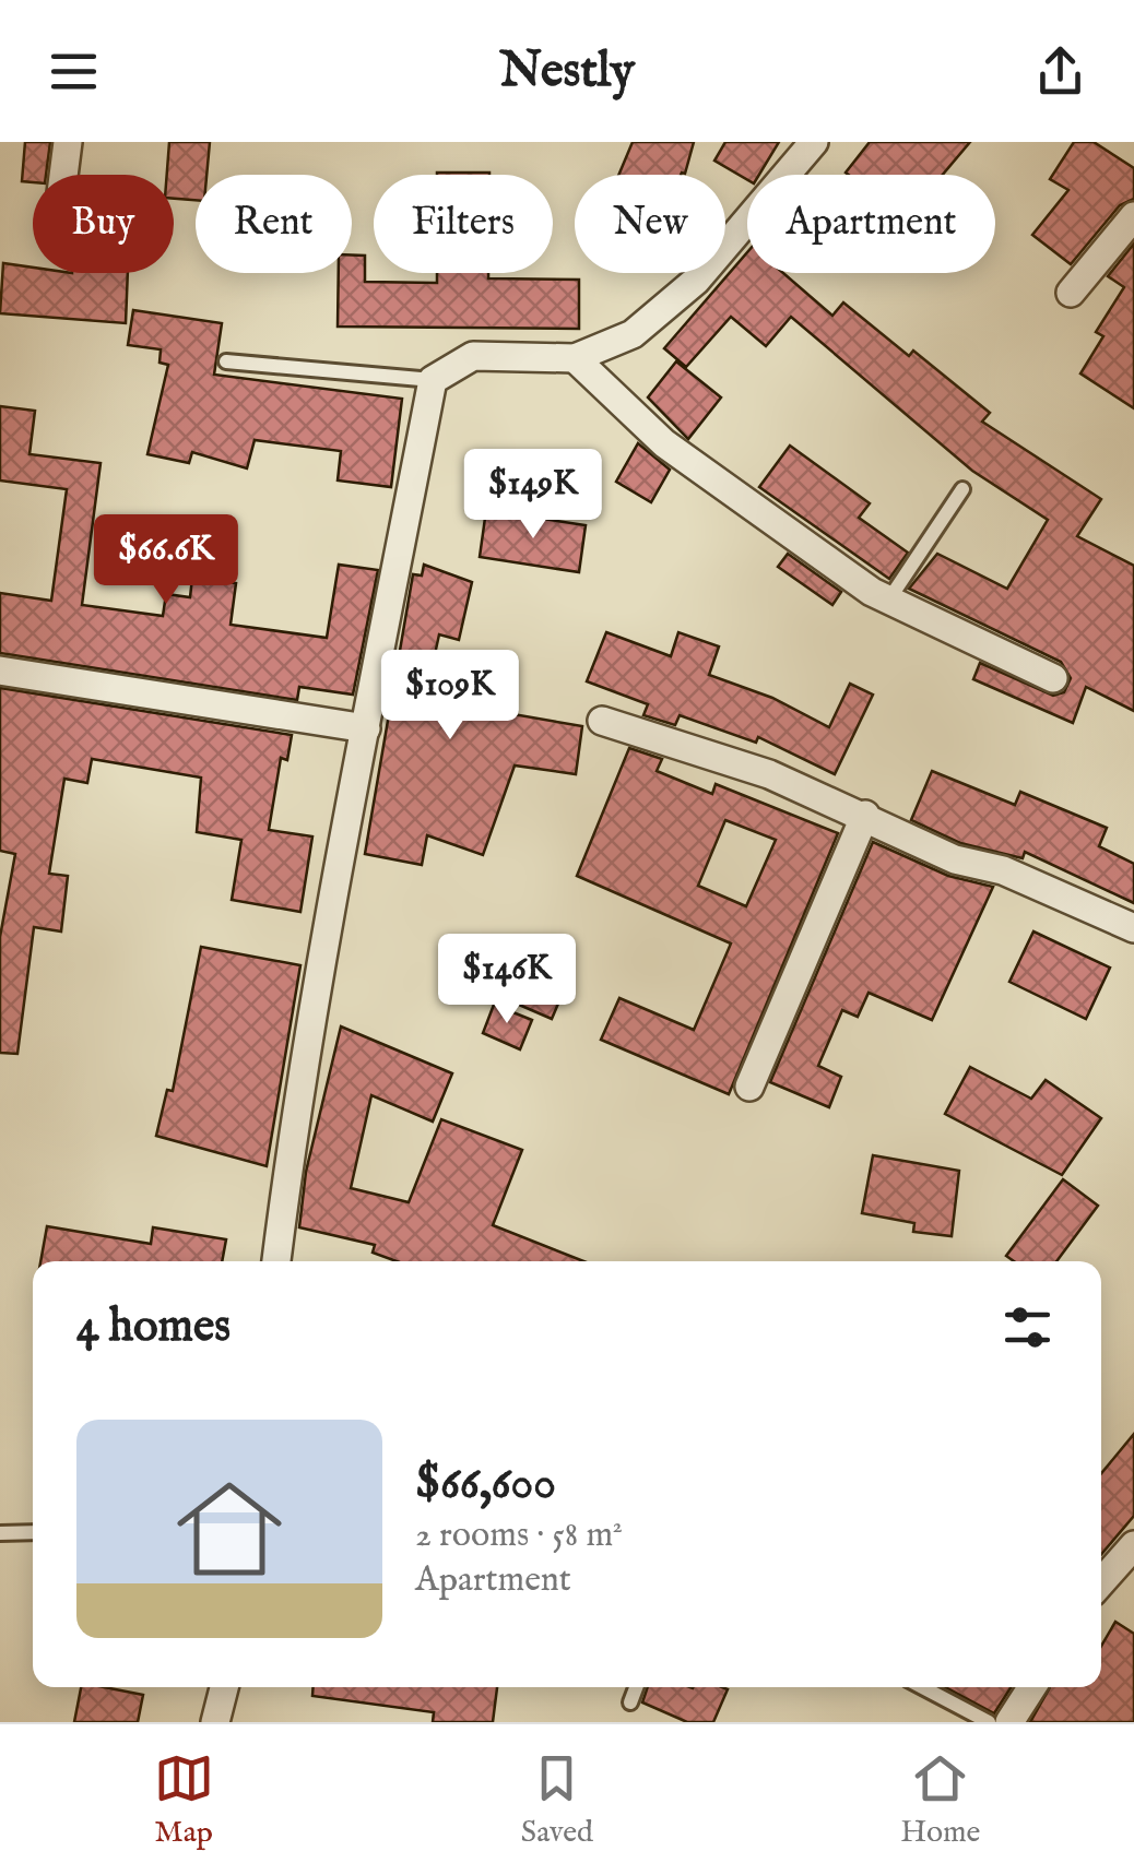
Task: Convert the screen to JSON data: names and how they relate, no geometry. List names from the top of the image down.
{
  "page": {
    "header": "Nestly",
    "chip": [
      "Buy",
      "Rent",
      "Filters",
      "New",
      "Apartment"
    ],
    "price": [
      "$149K",
      "$66.6K",
      "$109K",
      "$146K"
    ],
    "heading": "4 homes",
    "list": [
      {
        "name": "$66,600",
        "note": "2 rooms · 58 m² · Apartment"
      }
    ],
    "tabs": ["Map", "Saved", "Home"]
  }
}
